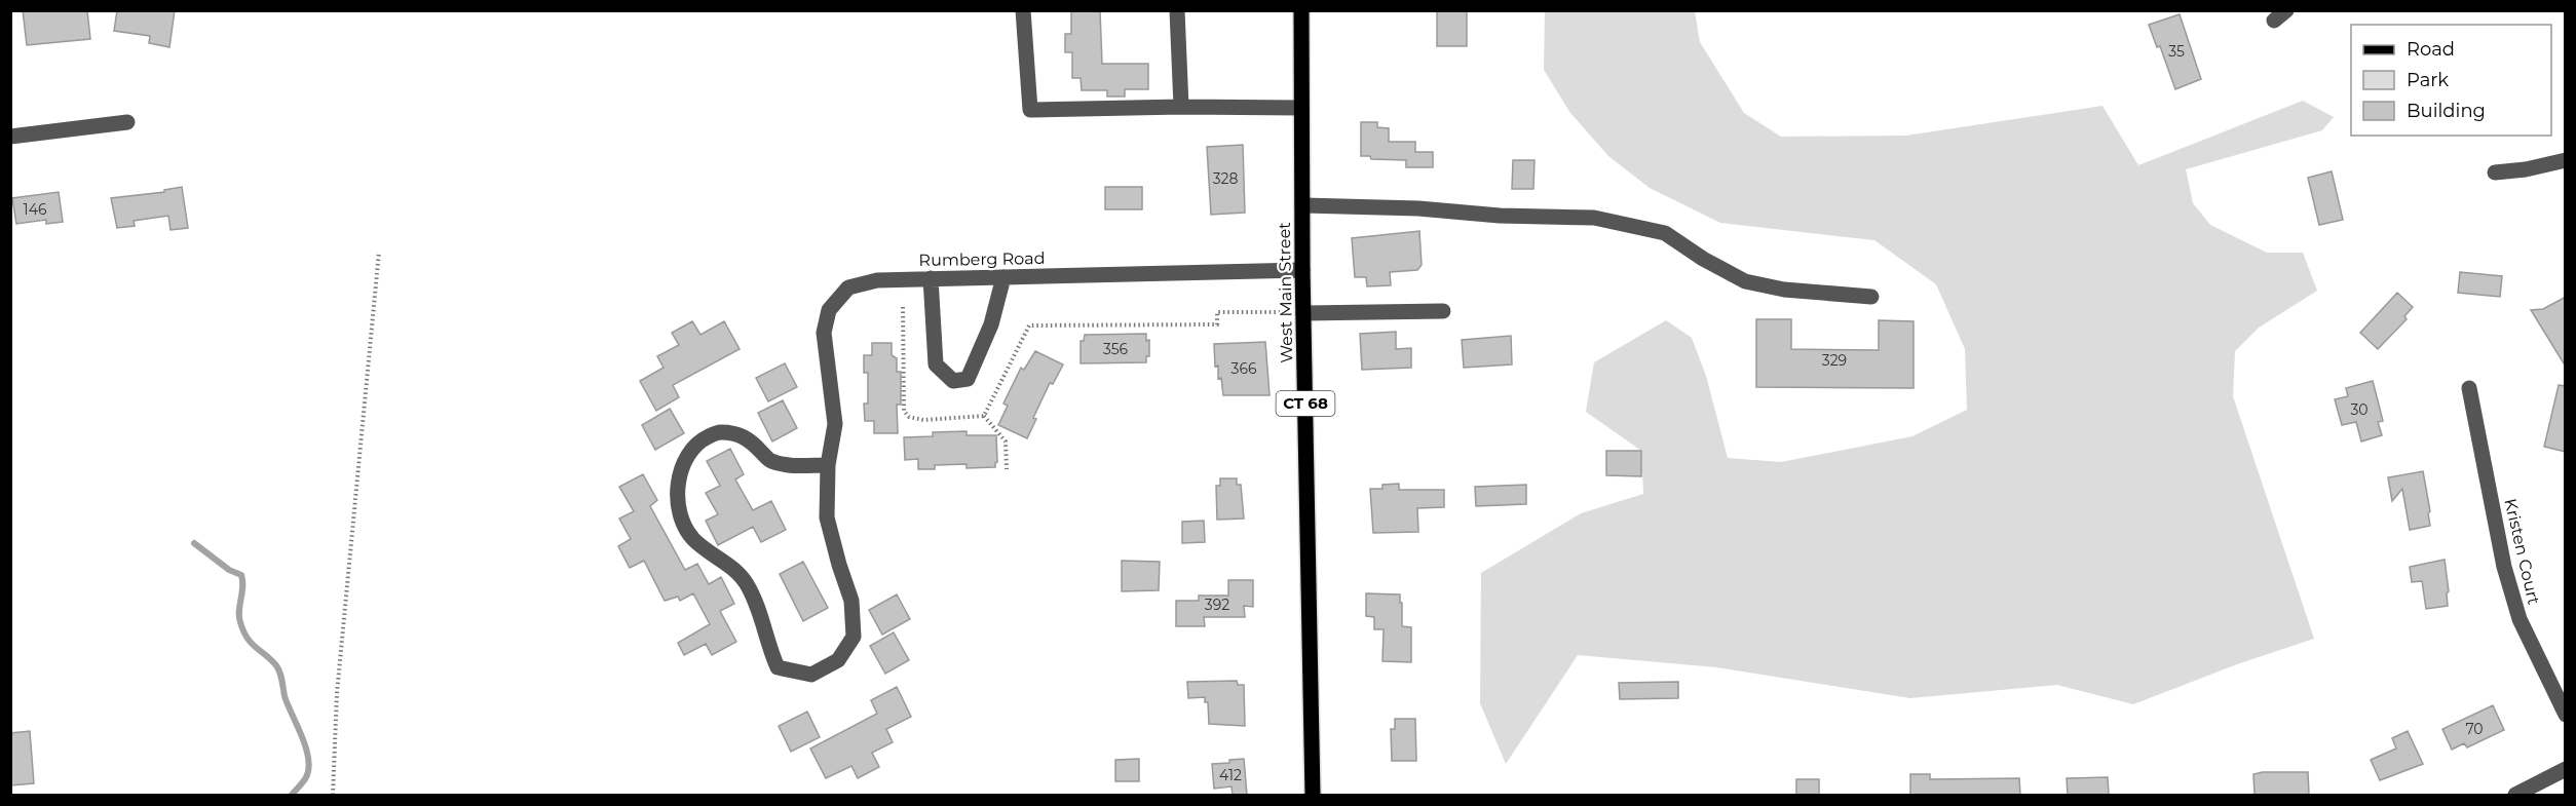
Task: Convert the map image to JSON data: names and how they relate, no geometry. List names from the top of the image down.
{
  "streets": {
    "main road": ["West Main Street", "CT 68"],
    "street": ["Rumberg Road", "Kristen Court"]
  },
  "crossings": [
    ["Rumberg Road", "West Main Street"]
  ],
  "house_numbers": [
    "35",
    "328",
    "146",
    "356",
    "329",
    "366",
    "30",
    "392",
    "70",
    "412"
  ],
  "legend": ["Road", "Park", "Building"]
}
